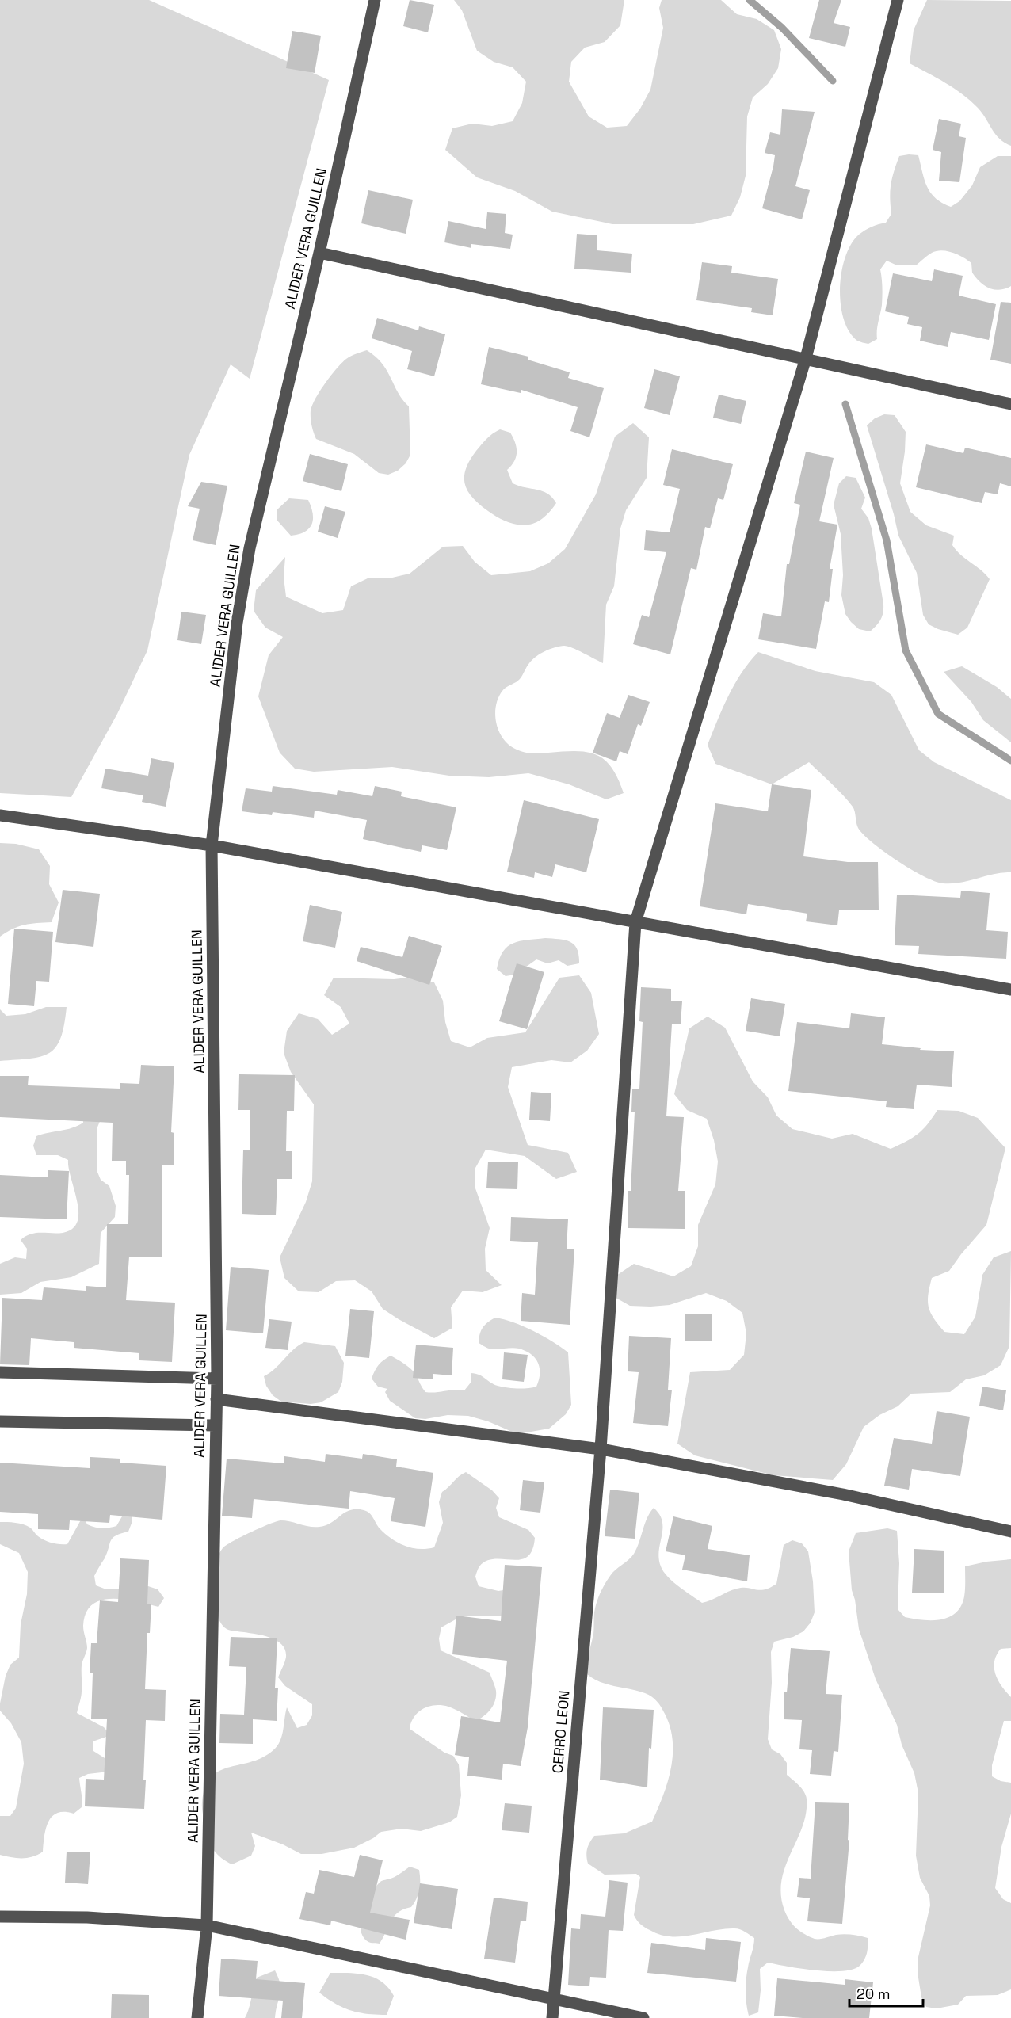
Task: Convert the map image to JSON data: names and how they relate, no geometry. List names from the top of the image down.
{
  "streets": {
    "street": ["ALIDER VERA GUILLEN", "CERRO LEON"]
  },
  "scale_bar": "20 m"
}
